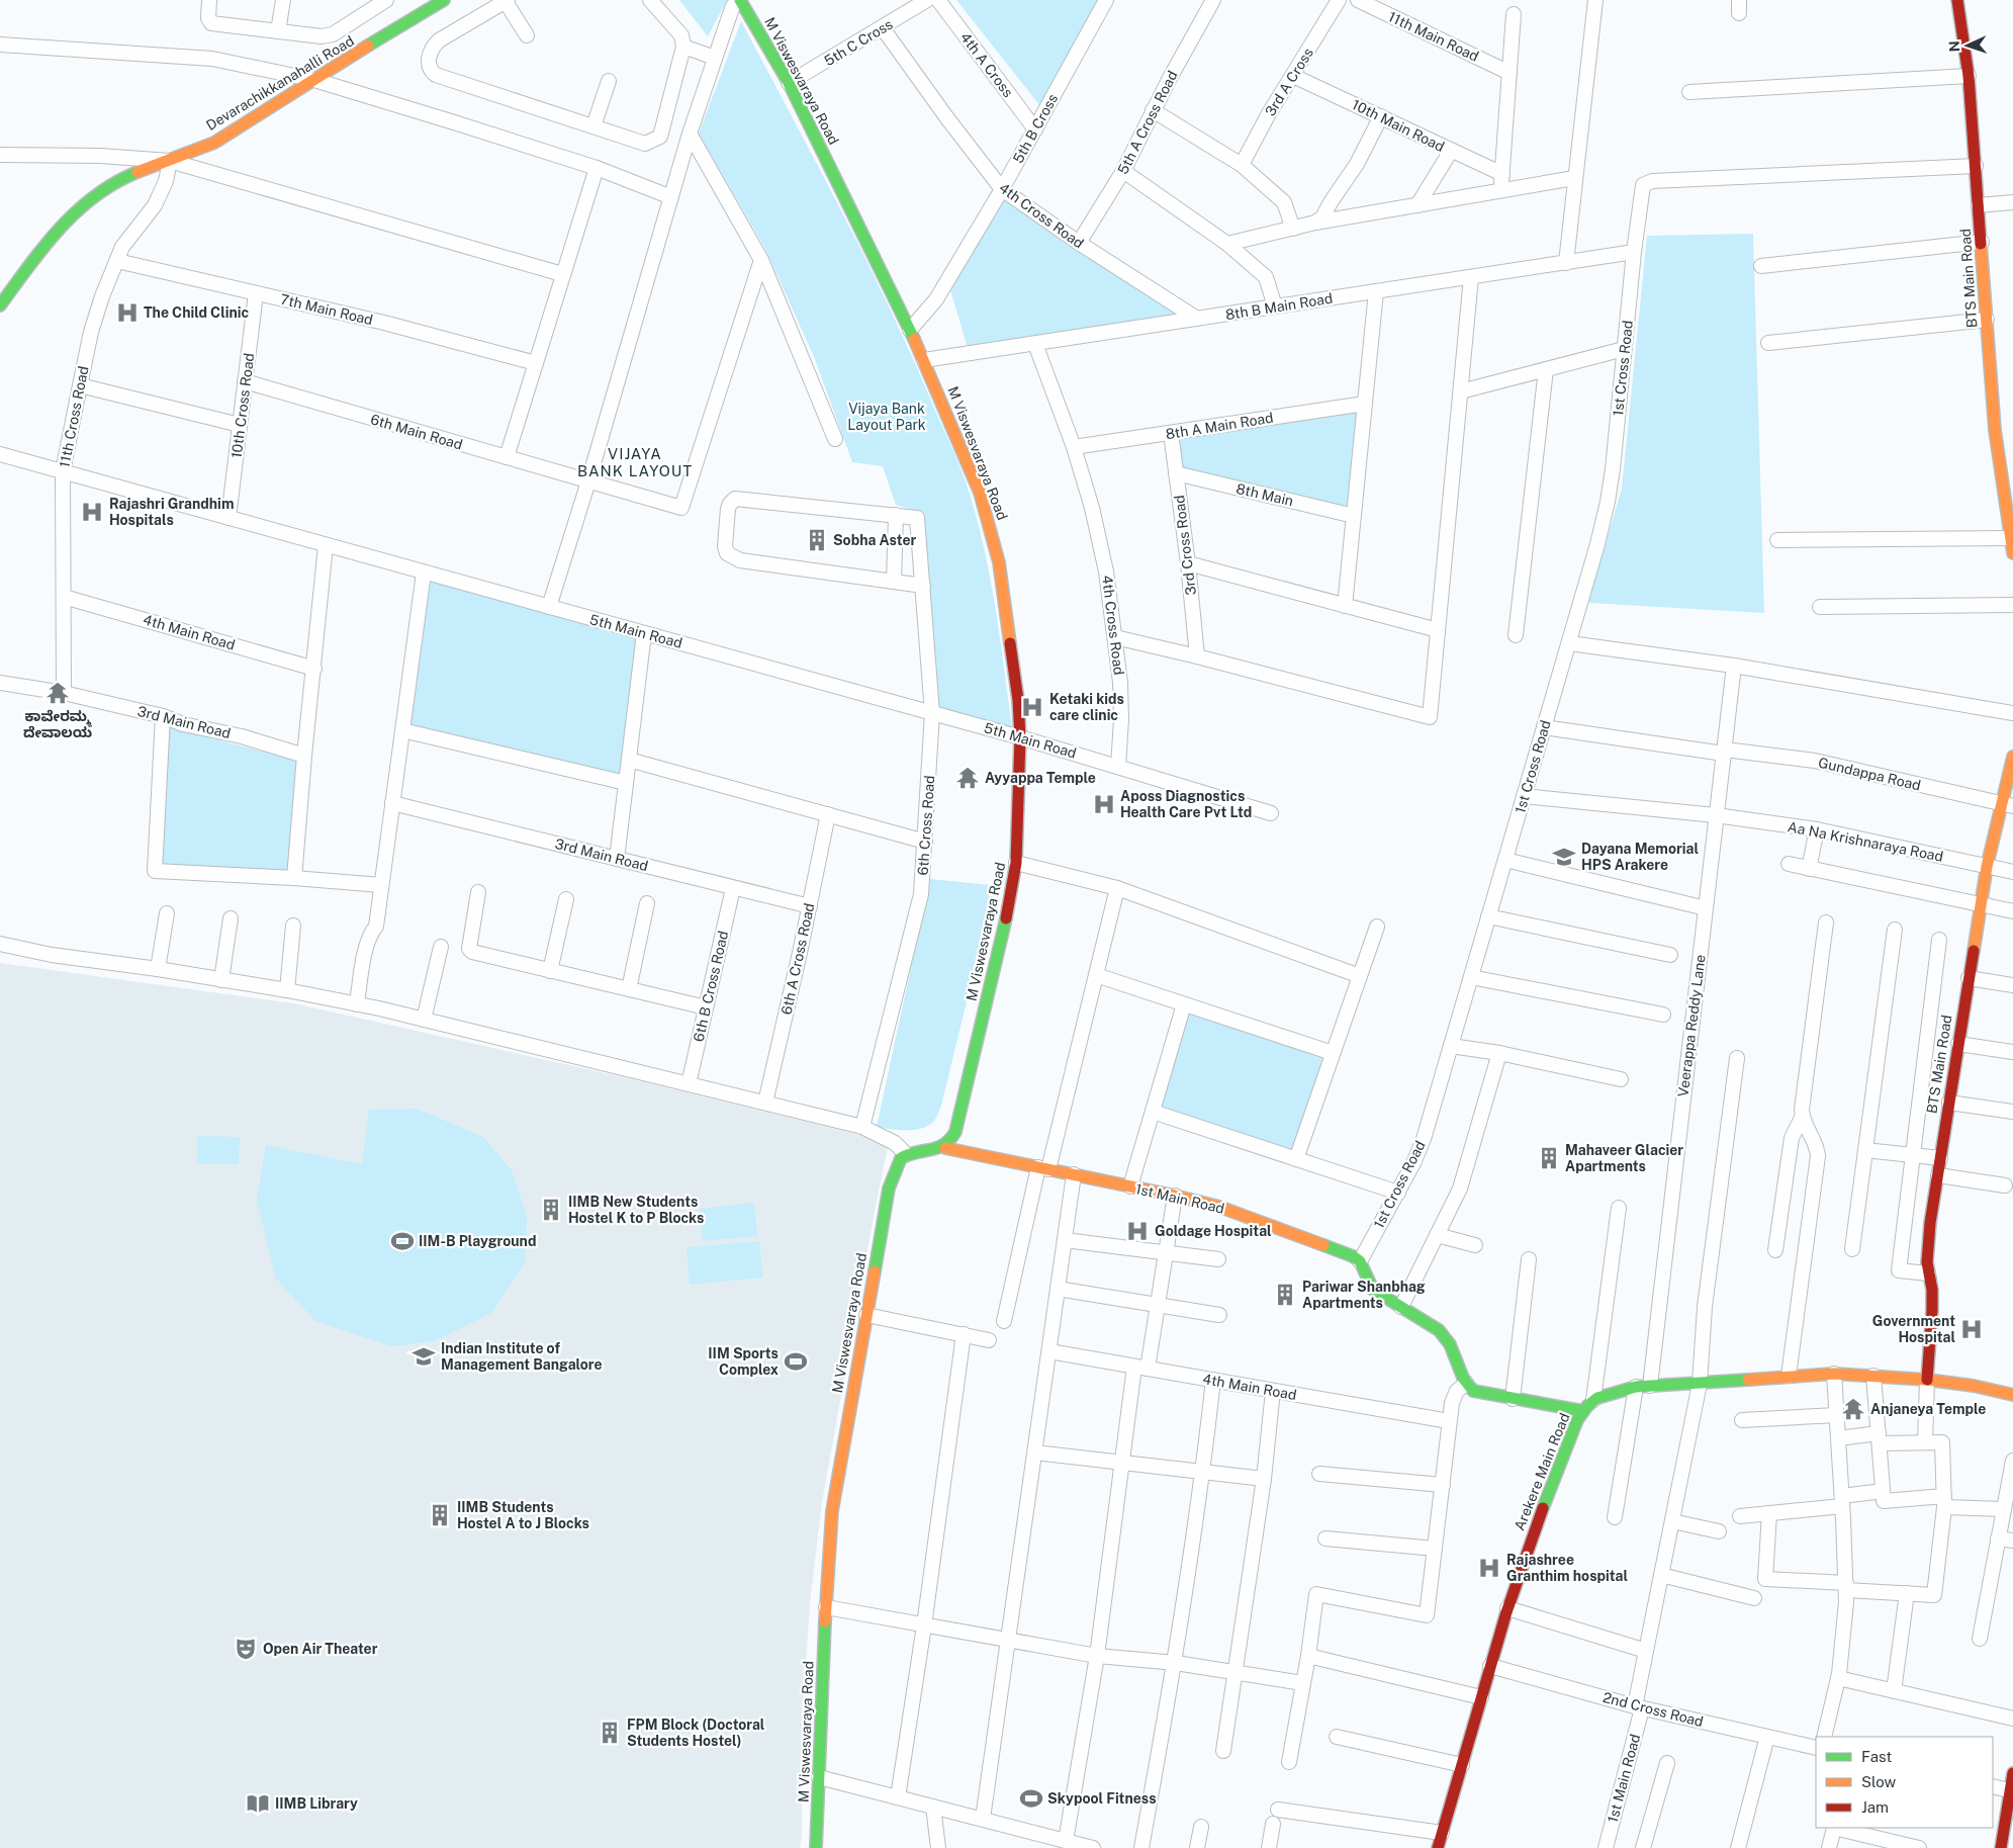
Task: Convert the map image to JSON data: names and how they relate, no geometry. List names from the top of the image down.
{
  "streets": {
    "street": [
      "11th Main Road",
      "5th C Cross",
      "4th A Cross",
      "M Viswesvaraya Road",
      "3rd A Cross",
      "Devarachikkanahalli Road",
      "5th A Cross Road",
      "10th Main Road",
      "5th B Cross",
      "4th Cross Road",
      "BTS Main Road",
      "8th B Main Road",
      "7th Main Road",
      "1st Cross Road",
      "10th Cross Road",
      "11th Cross Road",
      "8th A Main Road",
      "6th Main Road",
      "8th Main",
      "3rd Cross Road",
      "5th Main Road",
      "4th Main Road",
      "3rd Main Road",
      "Gundappa Road",
      "6th Cross Road",
      "Aa Na Krishnaraya Road",
      "6th A Cross Road",
      "6th B Cross Road",
      "Veerappa Reddy Lane",
      "1st Main Road",
      "Arekere Main Road",
      "2nd Cross Road"
    ]
  },
  "crossings": [
    ["5th C Cross", "M Viswesvaraya Road"],
    ["5th C Cross", "4th Cross Road"],
    ["4th A Cross", "5th B Cross"],
    ["M Viswesvaraya Road", "5th B Cross"],
    ["M Viswesvaraya Road", "8th B Main Road"],
    ["M Viswesvaraya Road", "5th Main Road"],
    ["M Viswesvaraya Road", "1st Main Road"],
    ["3rd A Cross", "10th Main Road"],
    ["Devarachikkanahalli Road", "11th Cross Road"],
    ["5th A Cross Road", "4th Cross Road"],
    ["5th B Cross", "4th Cross Road"],
    ["4th Cross Road", "8th B Main Road"],
    ["4th Cross Road", "8th A Main Road"],
    ["4th Cross Road", "5th Main Road"],
    ["BTS Main Road", "1st Cross Road"],
    ["BTS Main Road", "Gundappa Road"],
    ["BTS Main Road", "Aa Na Krishnaraya Road"],
    ["BTS Main Road", "Arekere Main Road"],
    ["8th B Main Road", "1st Cross Road"],
    ["7th Main Road", "10th Cross Road"],
    ["7th Main Road", "11th Cross Road"],
    ["1st Cross Road", "Gundappa Road"],
    ["1st Cross Road", "Aa Na Krishnaraya Road"],
    ["1st Cross Road", "1st Main Road"],
    ["10th Cross Road", "6th Main Road"],
    ["10th Cross Road", "5th Main Road"],
    ["11th Cross Road", "5th Main Road"],
    ["11th Cross Road", "4th Main Road"],
    ["11th Cross Road", "3rd Main Road"],
    ["8th A Main Road", "3rd Cross Road"],
    ["8th Main", "3rd Cross Road"],
    ["5th Main Road", "6th Cross Road"],
    ["3rd Main Road", "6th A Cross Road"],
    ["3rd Main Road", "6th B Cross Road"],
    ["Gundappa Road", "Veerappa Reddy Lane"],
    ["Aa Na Krishnaraya Road", "Veerappa Reddy Lane"],
    ["Veerappa Reddy Lane", "Arekere Main Road"],
    ["1st Main Road", "Arekere Main Road"],
    ["1st Main Road", "2nd Cross Road"],
    ["Arekere Main Road", "2nd Cross Road"]
  ],
  "districts": ["VIJAYA BANK LAYOUT"],
  "parks": ["Vijaya Bank Layout Park"],
  "places": {
    "hospital": [
      "The Child Clinic",
      "Rajashri Grandhim Hospitals",
      "Ketaki kids care clinic",
      "Aposs Diagnostics Health Care Pvt Ltd",
      "Goldage Hospital",
      "Government Hospital",
      "Rajashree Granthim hospital"
    ],
    "building": [
      "Sobha Aster",
      "Mahaveer Glacier Apartments",
      "IIMB New Students Hostel K to P Blocks",
      "Pariwar Shanbhag Apartments",
      "IIMB Students Hostel A to J Blocks",
      "FPM Block (Doctoral Students Hostel)"
    ],
    "temple": ["ಕಾವೇರಮ್ಮ ದೇವಾಲಯ", "Ayyappa Temple", "Anjaneya Temple"],
    "school or university": ["Dayana Memorial HPS Arakere", "Indian Institute of Management Bangalore"],
    "sports": ["IIM-B Playground", "IIM Sports Complex", "Skypool Fitness"],
    "theatre": ["Open Air Theater"],
    "library": ["IIMB Library"]
  },
  "legend": ["Fast", "Slow", "Jam"],
  "north": "left"
}
